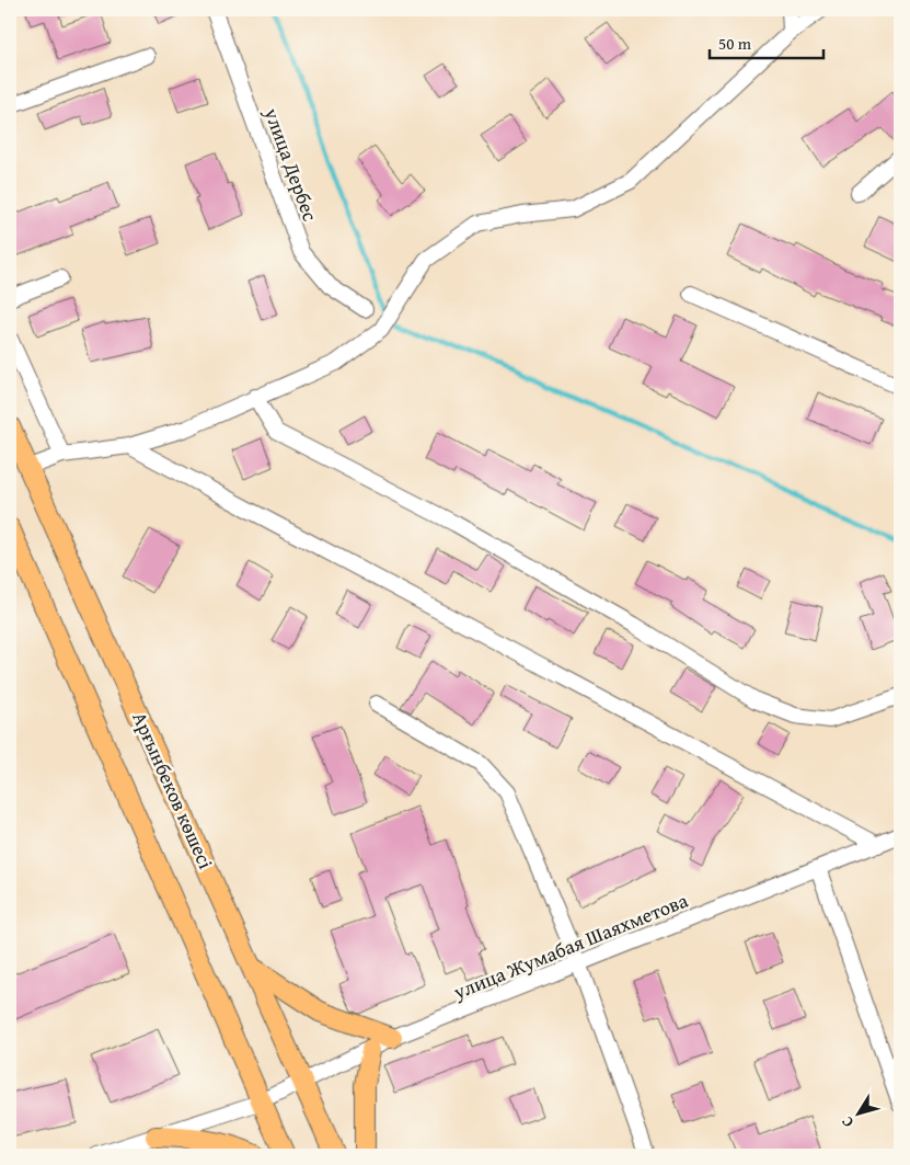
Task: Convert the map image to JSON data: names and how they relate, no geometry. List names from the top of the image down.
{
  "streets": {
    "main road": ["Арғынбеков көшесі"],
    "street": ["улица Дербес", "улица Жумабая Шаяхметова"]
  },
  "crossings": [
    ["Арғынбеков көшесі", "улица Жумабая Шаяхметова"]
  ],
  "scale_bar": "50 m",
  "north": "bottom left"
}
